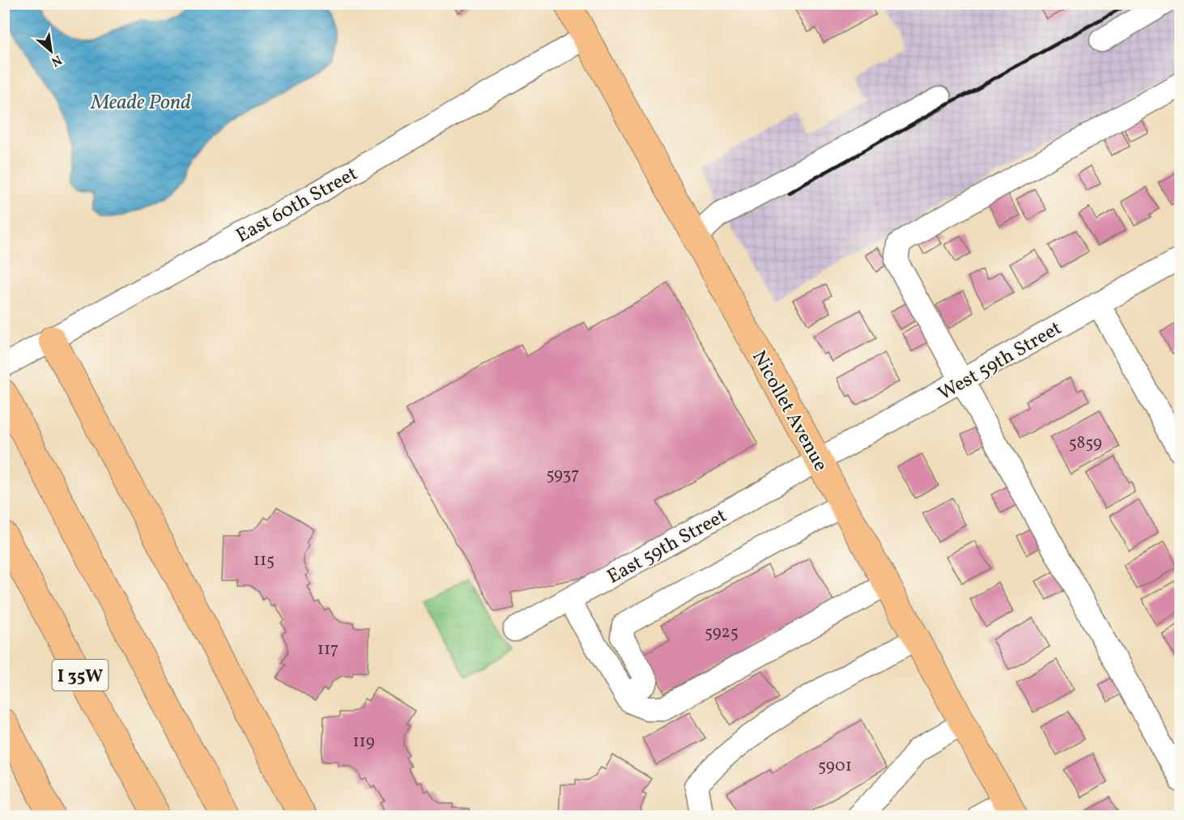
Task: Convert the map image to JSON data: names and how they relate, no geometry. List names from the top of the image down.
{
  "streets": {
    "main road": ["Nicollet Avenue", "I 35W"],
    "street": ["East 60th Street", "West 59th Street", "East 59th Street"]
  },
  "crossings": [
    ["East 60th Street", "Nicollet Avenue"],
    ["West 59th Street", "Nicollet Avenue"],
    ["West 59th Street", "East 59th Street"],
    ["Nicollet Avenue", "East 59th Street"]
  ],
  "water": ["Meade Pond"],
  "house_numbers": [
    "5859",
    "5937",
    "115",
    "5925",
    "117",
    "119",
    "5901"
  ],
  "north": "bottom right"
}
